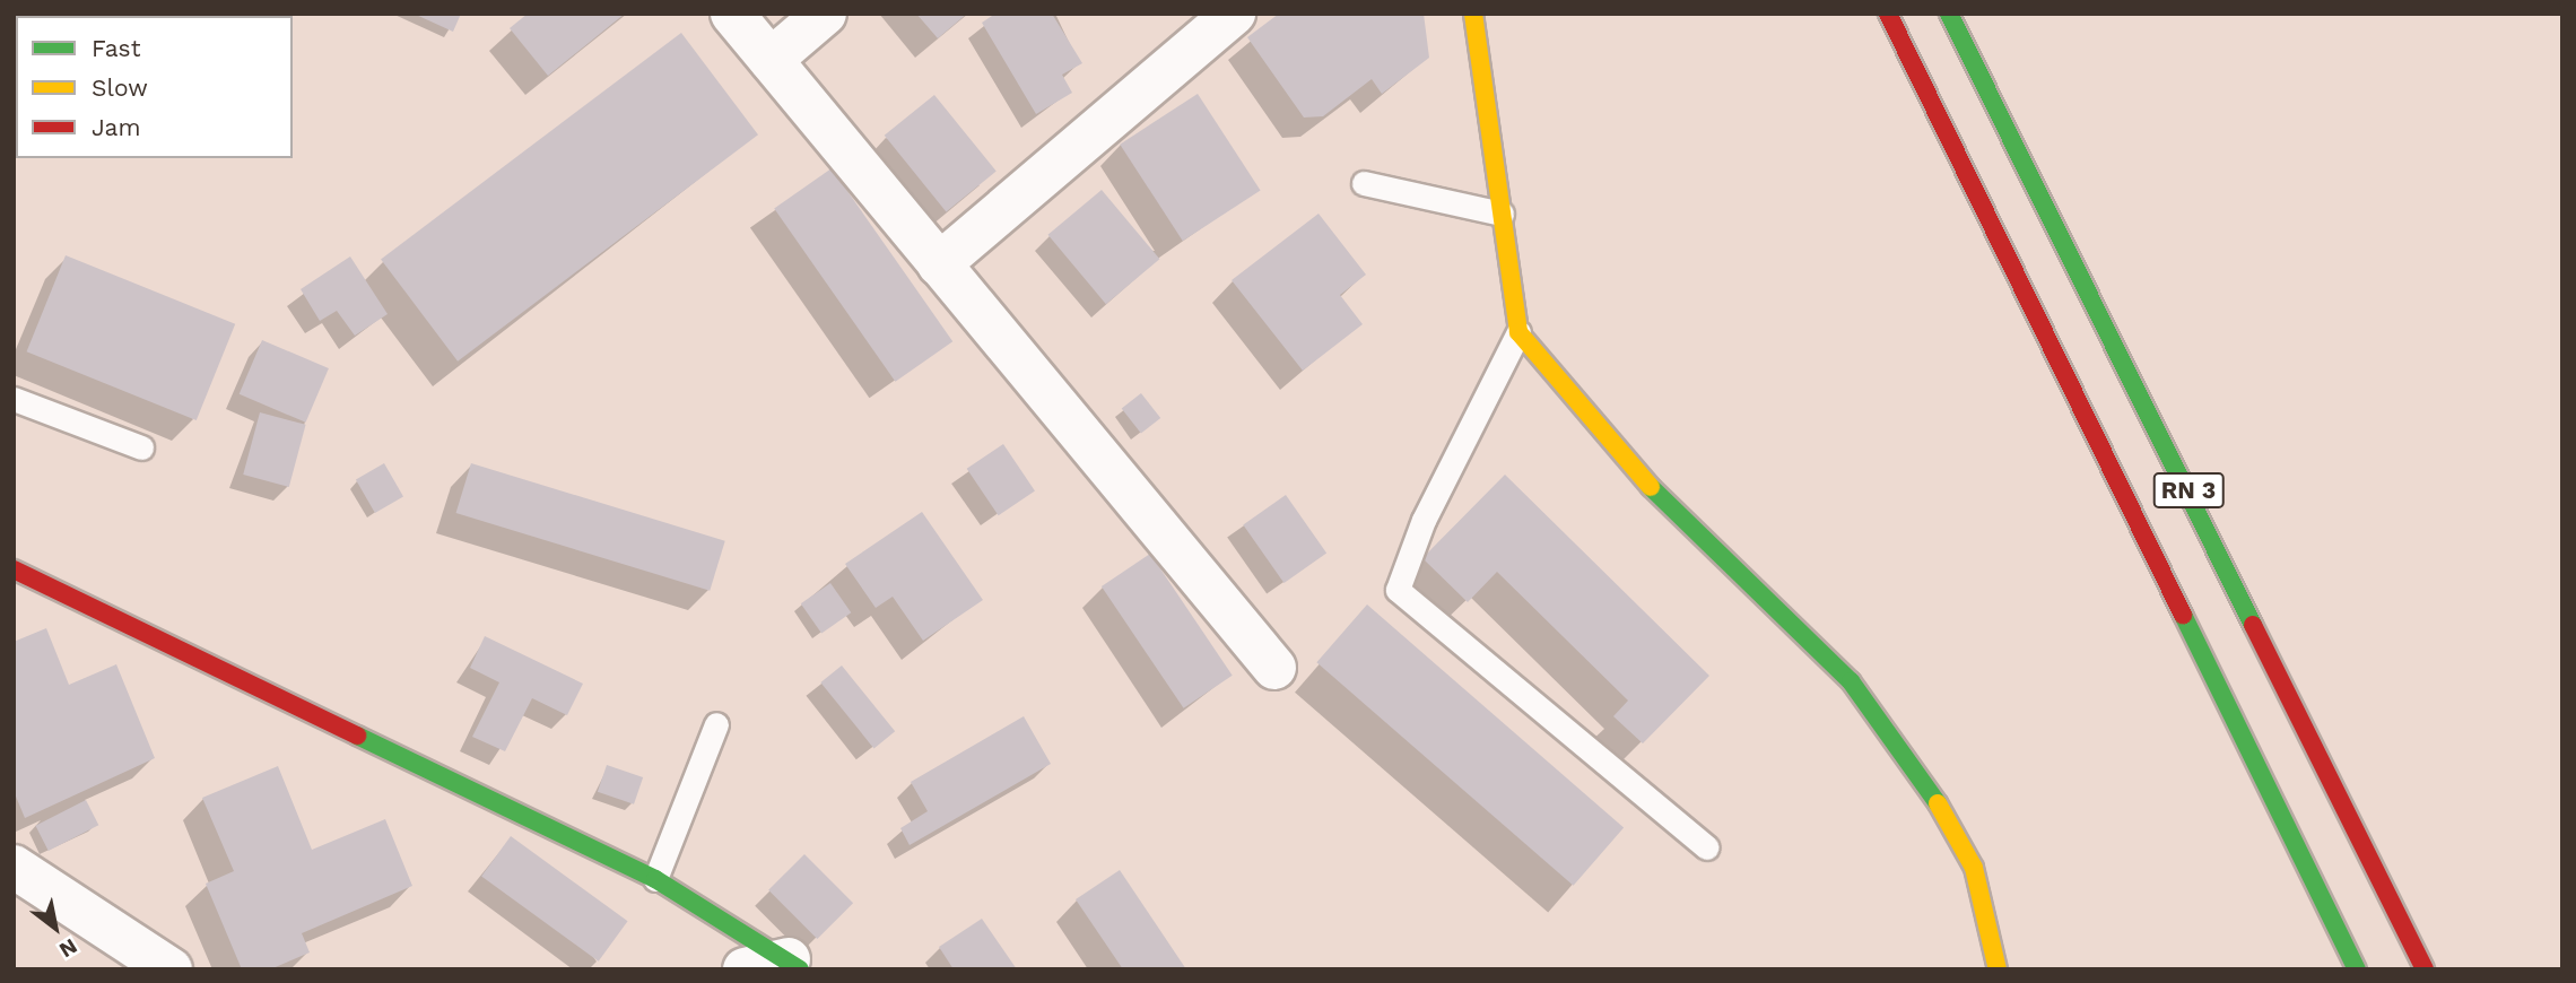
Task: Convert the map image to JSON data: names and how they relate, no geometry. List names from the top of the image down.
{
  "streets": {
    "main road": ["RN 3"]
  },
  "legend": ["Fast", "Slow", "Jam"],
  "north": "bottom right"
}
